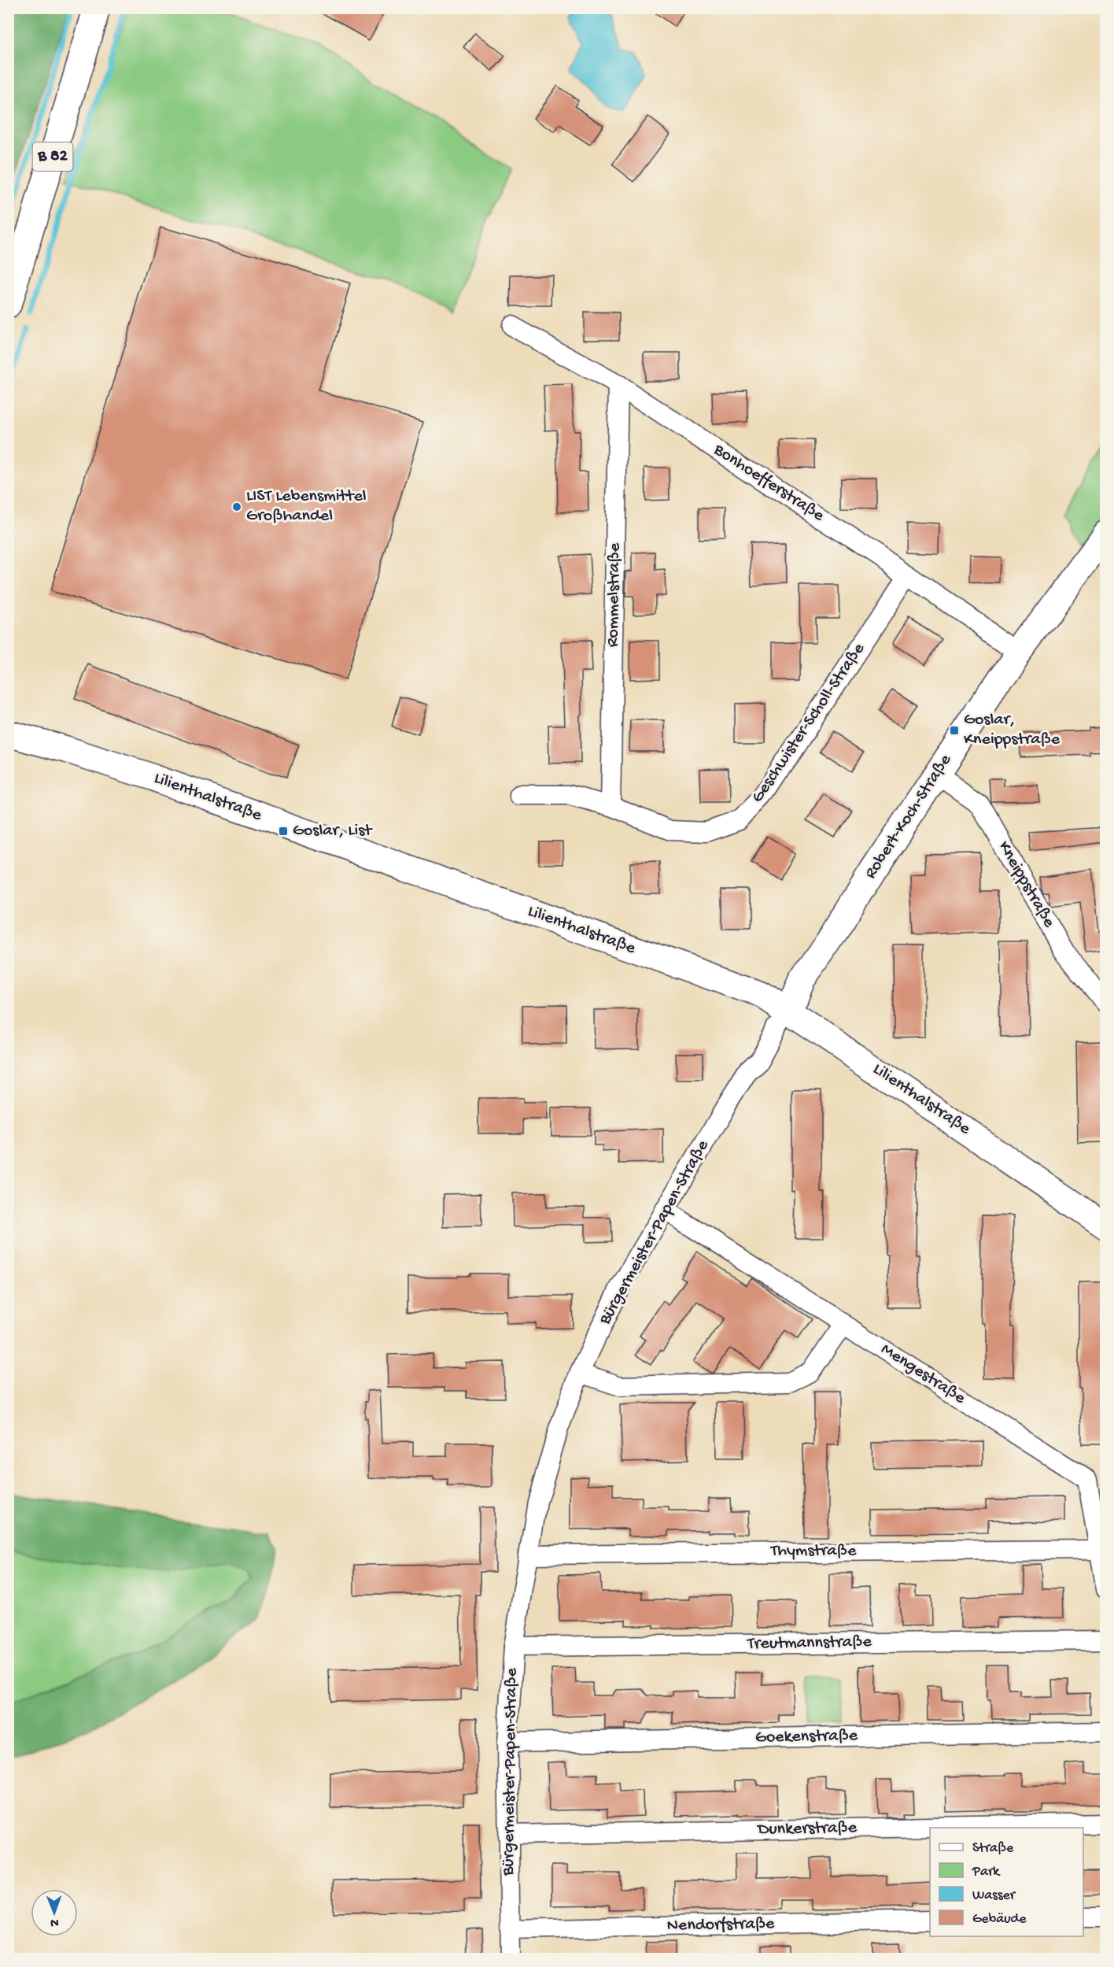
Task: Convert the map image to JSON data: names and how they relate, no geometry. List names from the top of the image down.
{
  "streets": {
    "street": [
      "B 82",
      "Bonhoefferstraße",
      "Rommelstraße",
      "Geschwister-Scholl-Straße",
      "Lilienthalstraße",
      "Robert-Koch-Straße",
      "Kneippstraße",
      "Bürgermeister-Papen-Straße",
      "Mengestraße",
      "Thymstraße",
      "Treutmannstraße",
      "Goekenstraße",
      "Dunkerstraße",
      "Nendorfstraße"
    ]
  },
  "crossings": [
    ["Bonhoefferstraße", "Rommelstraße"],
    ["Bonhoefferstraße", "Geschwister-Scholl-Straße"],
    ["Bonhoefferstraße", "Robert-Koch-Straße"],
    ["Rommelstraße", "Geschwister-Scholl-Straße"],
    ["Lilienthalstraße", "Robert-Koch-Straße"],
    ["Lilienthalstraße", "Bürgermeister-Papen-Straße"],
    ["Robert-Koch-Straße", "Kneippstraße"],
    ["Robert-Koch-Straße", "Bürgermeister-Papen-Straße"],
    ["Bürgermeister-Papen-Straße", "Mengestraße"],
    ["Bürgermeister-Papen-Straße", "Thymstraße"],
    ["Bürgermeister-Papen-Straße", "Treutmannstraße"],
    ["Bürgermeister-Papen-Straße", "Goekenstraße"],
    ["Bürgermeister-Papen-Straße", "Dunkerstraße"],
    ["Bürgermeister-Papen-Straße", "Nendorfstraße"],
    ["Mengestraße", "Thymstraße"]
  ],
  "places": {
    "other": ["LIST Lebensmittel Großhandel"],
    "transit": ["Goslar, Kneippstraße", "Goslar, List"]
  },
  "legend": [
    "Straße",
    "Park",
    "Wasser",
    "Gebäude"
  ],
  "north": "bottom"
}
